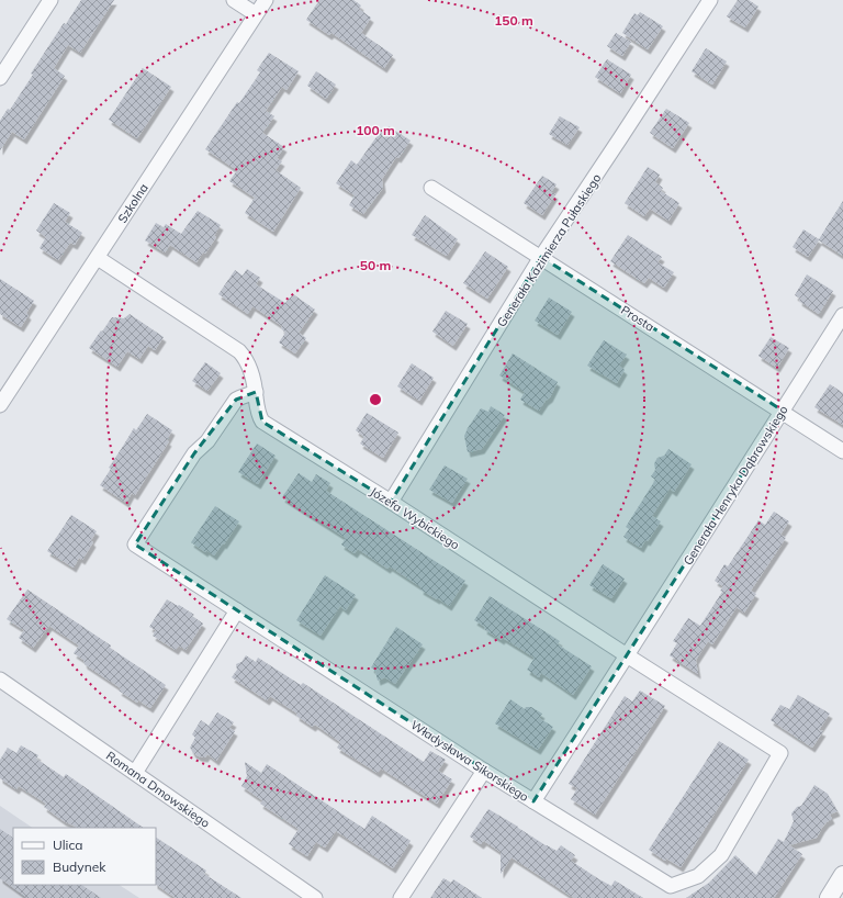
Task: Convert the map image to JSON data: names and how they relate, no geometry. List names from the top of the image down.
{
  "streets": {
    "street": [
      "Szkolna",
      "Generała Kazimierza Pułaskiego",
      "Prosta",
      "Generała Henryka Dąbrowskiego",
      "Józefa Wybickiego",
      "Władysława Sikorskiego",
      "Romana Dmowskiego"
    ]
  },
  "crossings": [
    ["Szkolna", "Józefa Wybickiego"],
    ["Generała Kazimierza Pułaskiego", "Prosta"],
    ["Generała Kazimierza Pułaskiego", "Józefa Wybickiego"],
    ["Prosta", "Generała Henryka Dąbrowskiego"],
    ["Generała Henryka Dąbrowskiego", "Józefa Wybickiego"],
    ["Generała Henryka Dąbrowskiego", "Władysława Sikorskiego"],
    ["Józefa Wybickiego", "Władysława Sikorskiego"]
  ],
  "legend": ["Ulica", "Budynek"],
  "rings": ["150 m", "100 m", "50 m"]
}
